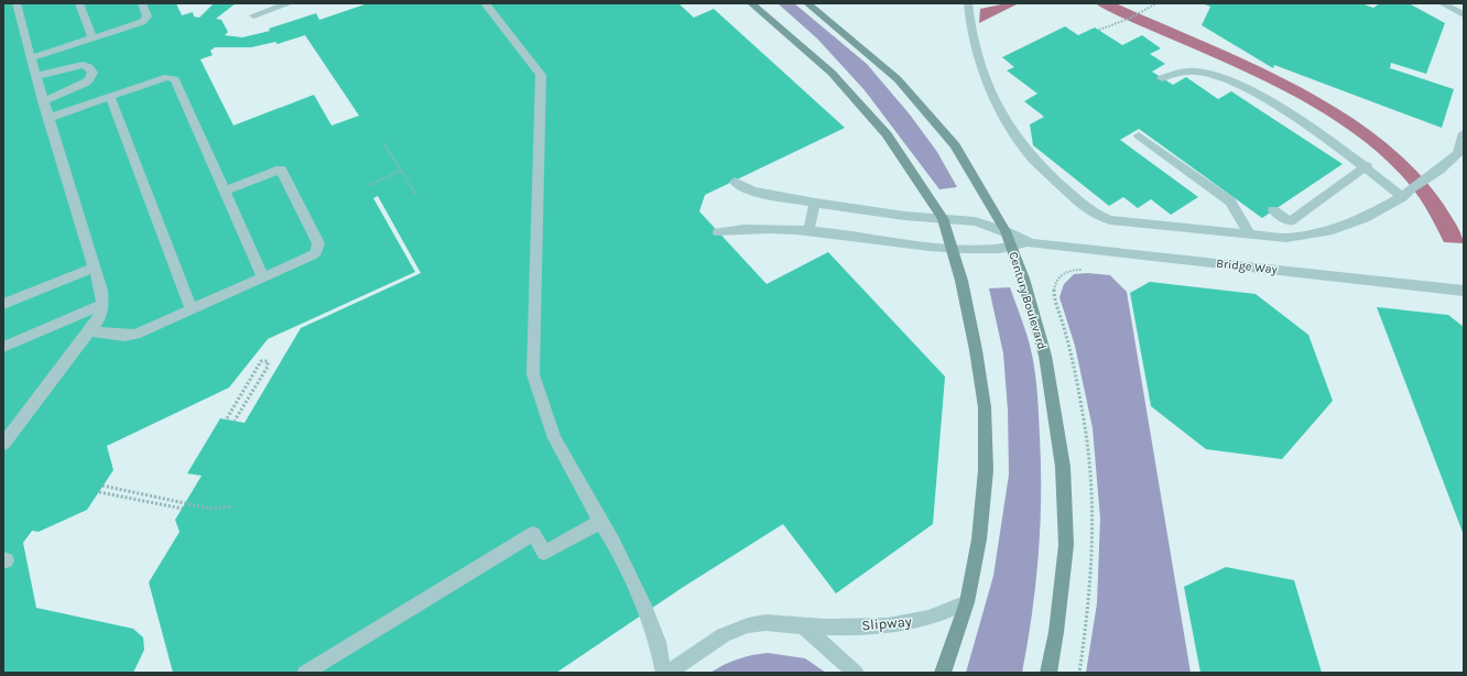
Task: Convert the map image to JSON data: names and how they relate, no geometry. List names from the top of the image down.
{
  "streets": {
    "main road": ["Century Boulevard"],
    "lane": ["Bridge Way", "Slipway"]
  }
}
